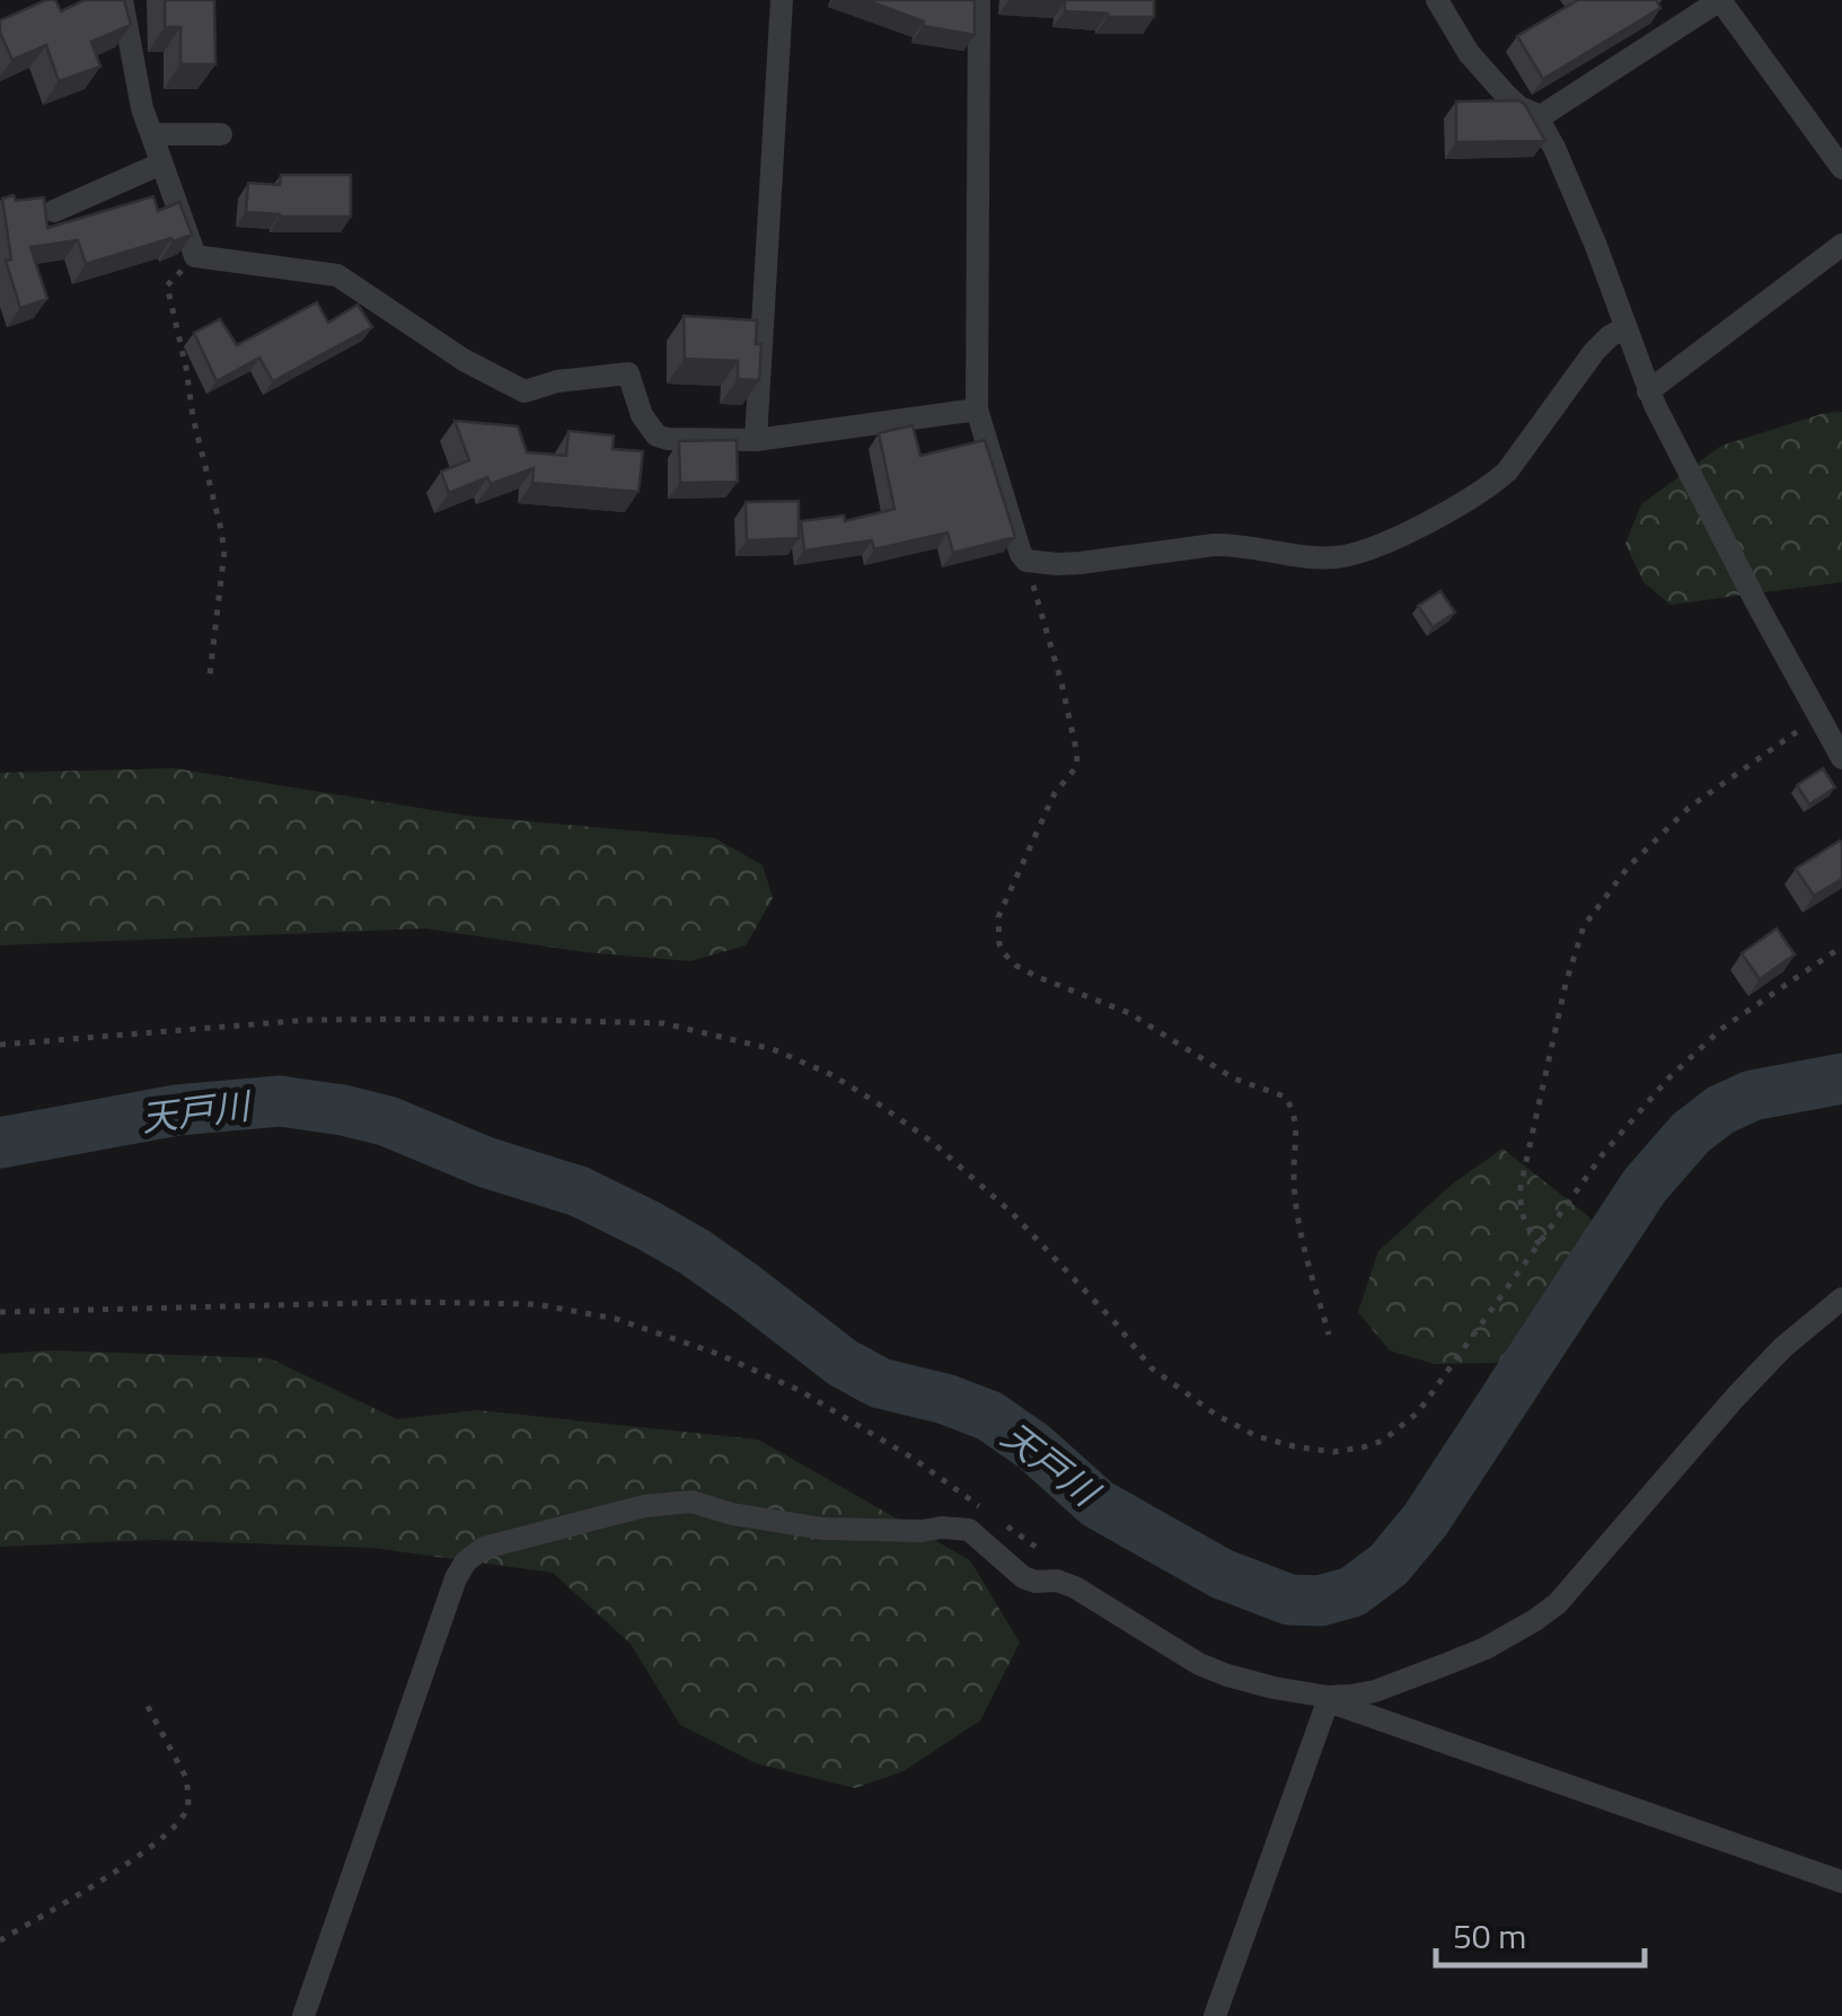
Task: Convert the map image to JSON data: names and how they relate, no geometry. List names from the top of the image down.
{
  "water": ["天戸川"],
  "scale_bar": "50 m"
}
